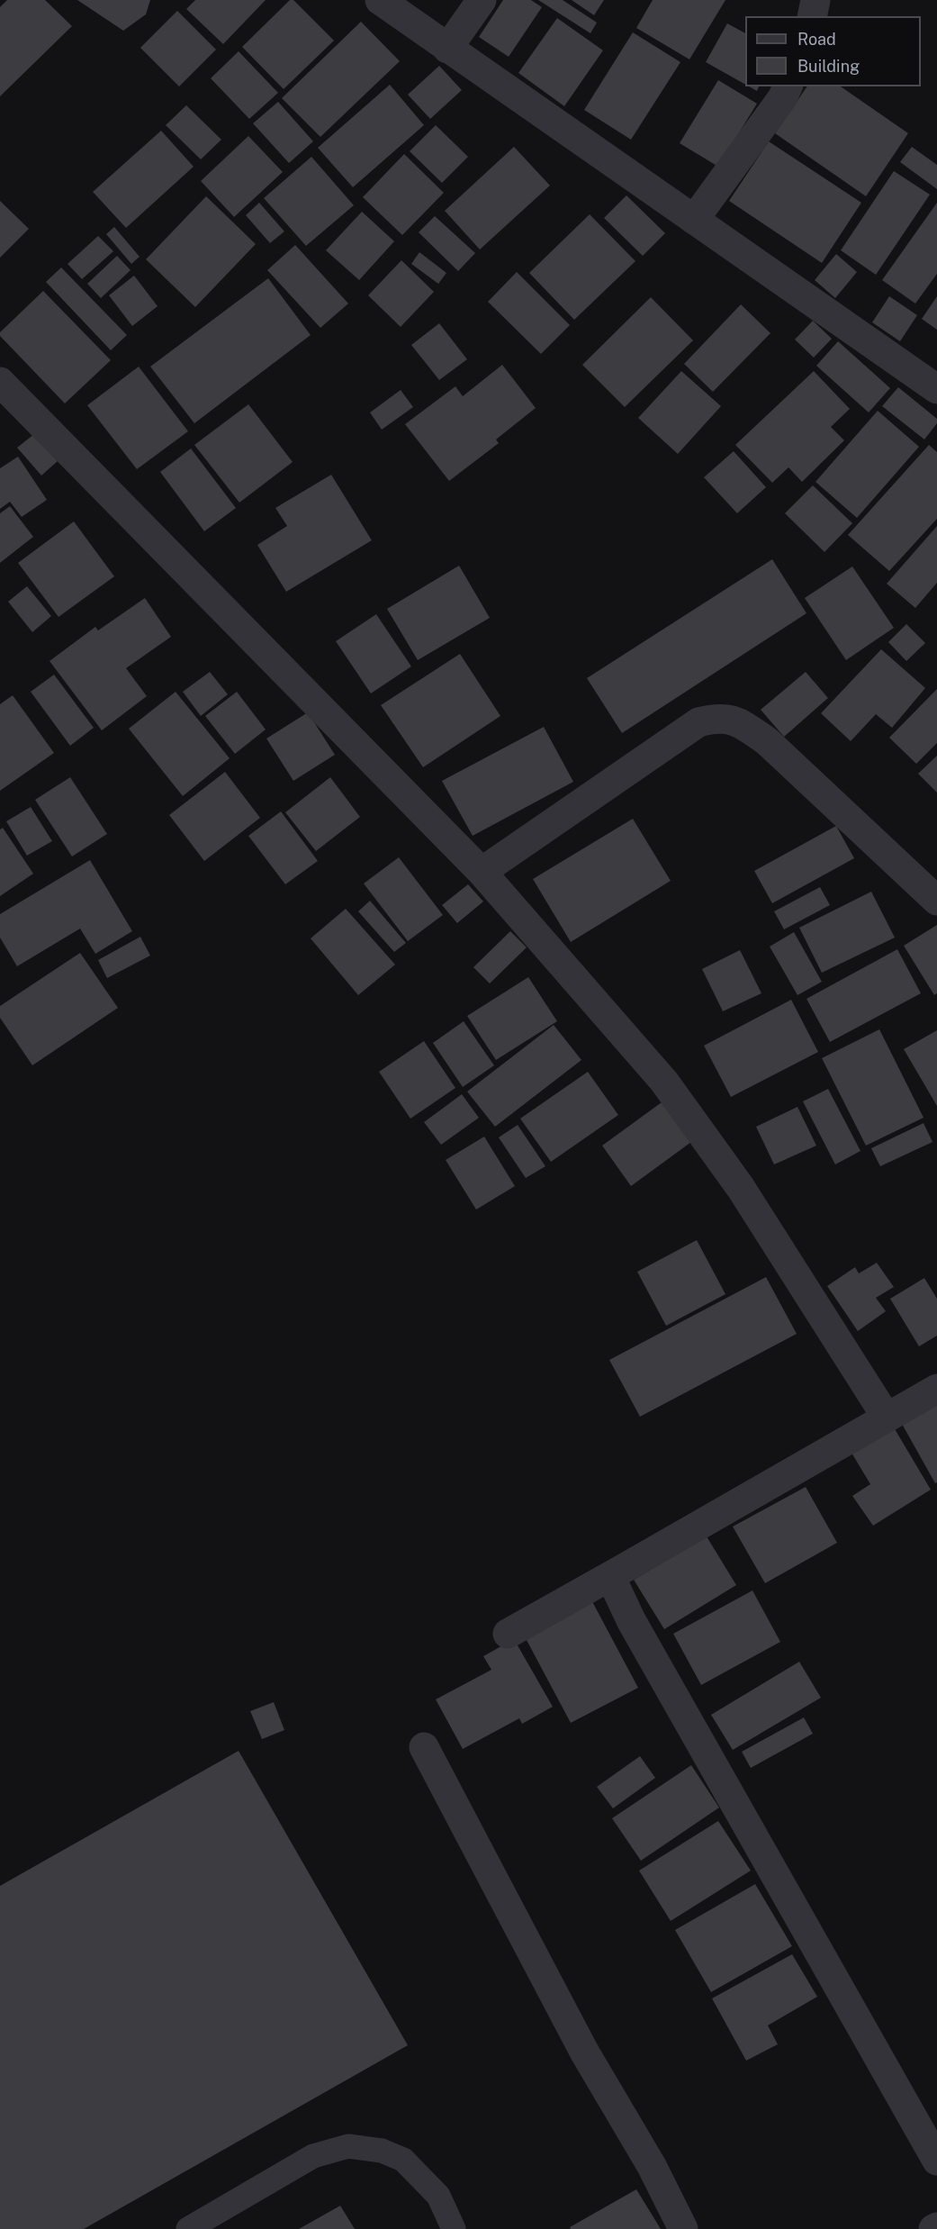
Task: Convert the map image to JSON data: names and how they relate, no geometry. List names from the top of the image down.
{
  "legend": ["Road", "Building"]
}
